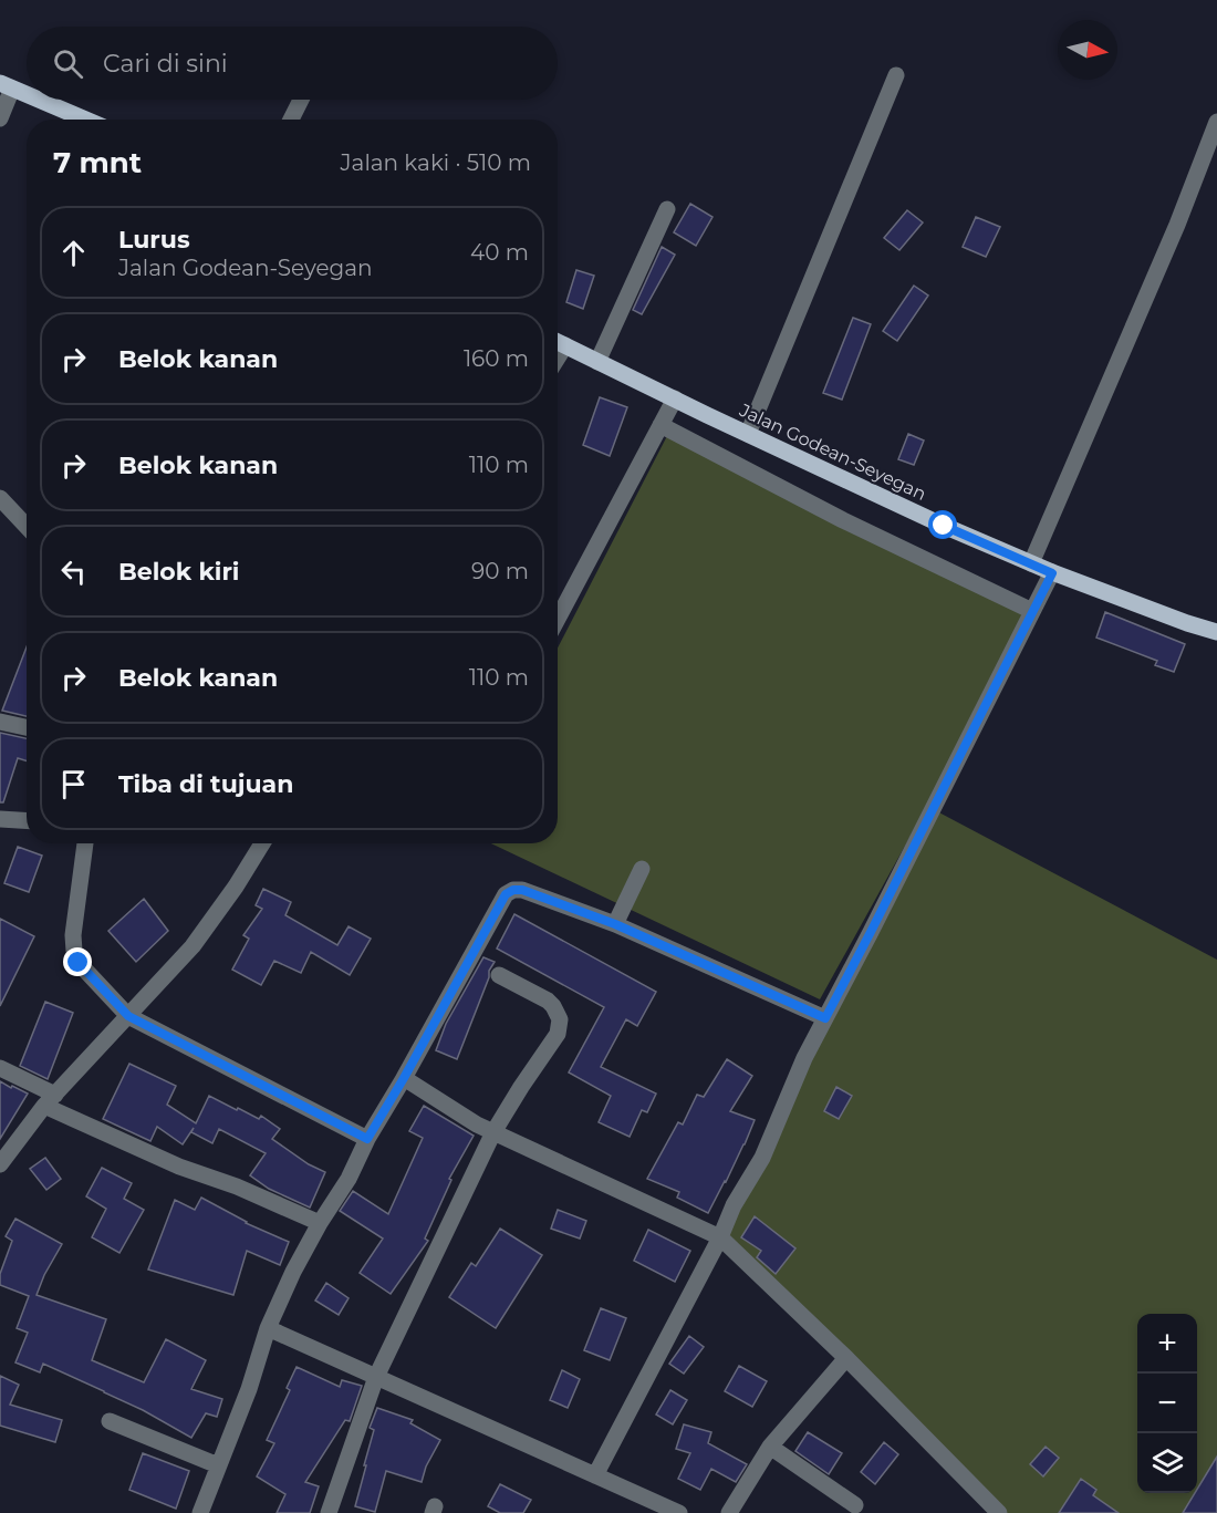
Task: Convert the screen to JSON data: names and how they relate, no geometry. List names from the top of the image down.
{
  "streets": {
    "main road": ["Jalan Godean-Seyegan"]
  },
  "north": "right",
  "page": {
    "search": "Cari di sini",
    "heading": ["7 mnt", "Jalan kaki · 510 m"],
    "list": [
      ["Lurus", "Jalan Godean-Seyegan", "40 m"],
      ["Belok kanan", "160 m"],
      ["Belok kanan", "110 m"],
      ["Belok kiri", "90 m"],
      ["Belok kanan", "110 m"],
      "Tiba di tujuan"
    ],
    "map_buttons": ["+", "−"]
  }
}
